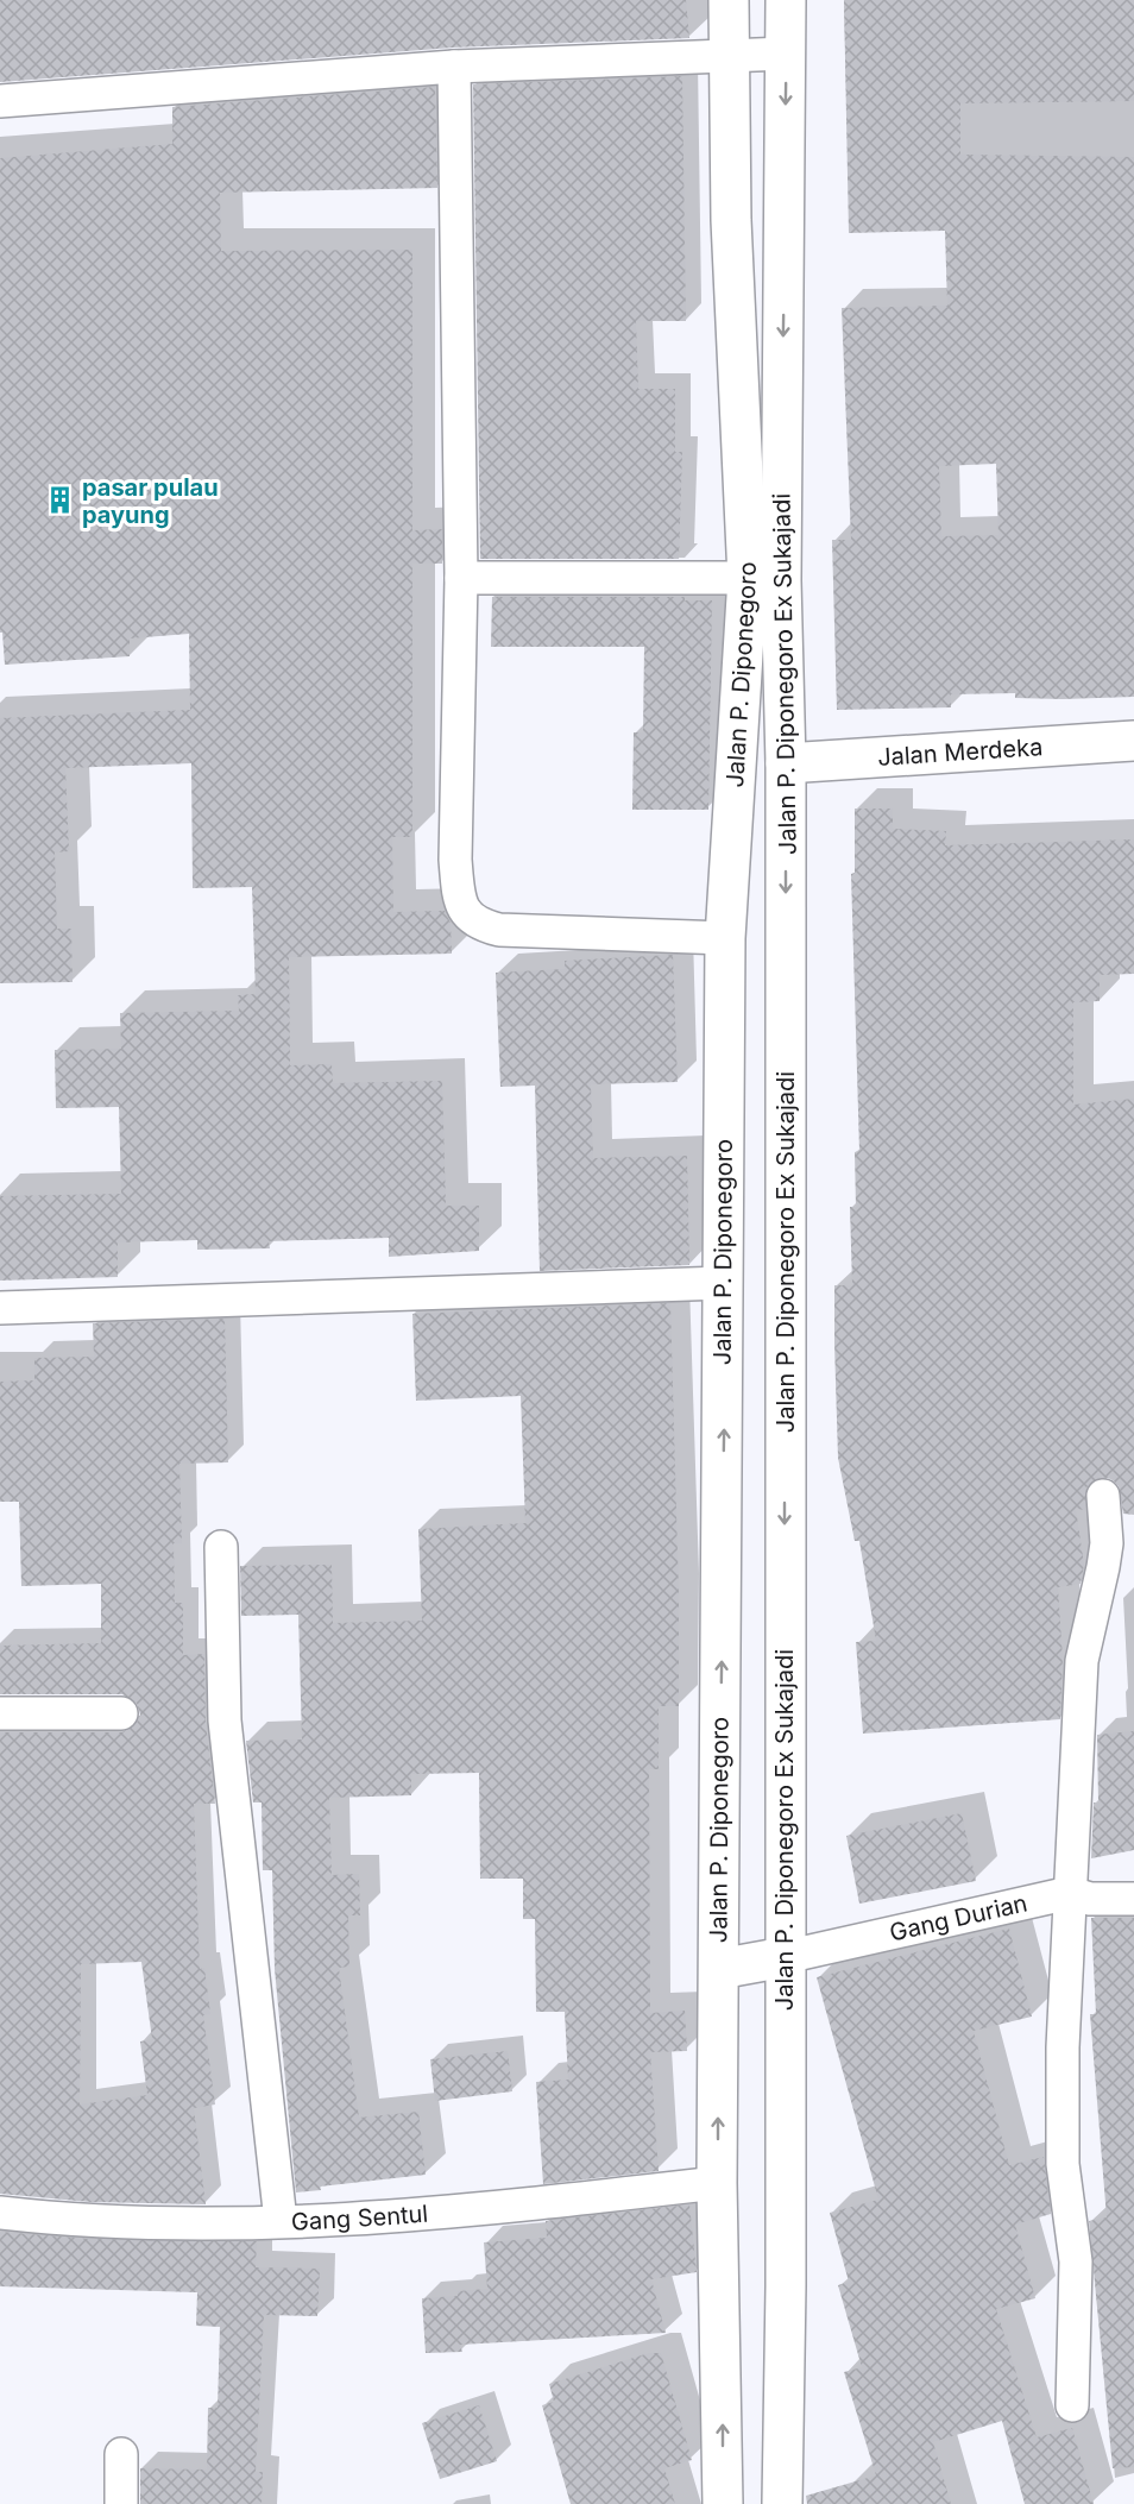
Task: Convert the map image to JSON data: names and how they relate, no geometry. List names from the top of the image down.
{
  "streets": {
    "main road": ["Jalan P. Diponegoro", "Jalan P. Diponegoro Ex Sukajadi", "Jalan Merdeka"],
    "street": ["Gang Durian", "Gang Sentul"]
  },
  "crossings": [
    ["Jalan P. Diponegoro", "Gang Sentul"],
    ["Jalan P. Diponegoro Ex Sukajadi", "Jalan Merdeka"],
    ["Jalan P. Diponegoro Ex Sukajadi", "Gang Durian"]
  ],
  "one_way": ["Jalan P. Diponegoro", "Jalan P. Diponegoro Ex Sukajadi"],
  "places": {
    "building": ["pasar pulau payung"]
  }
}
